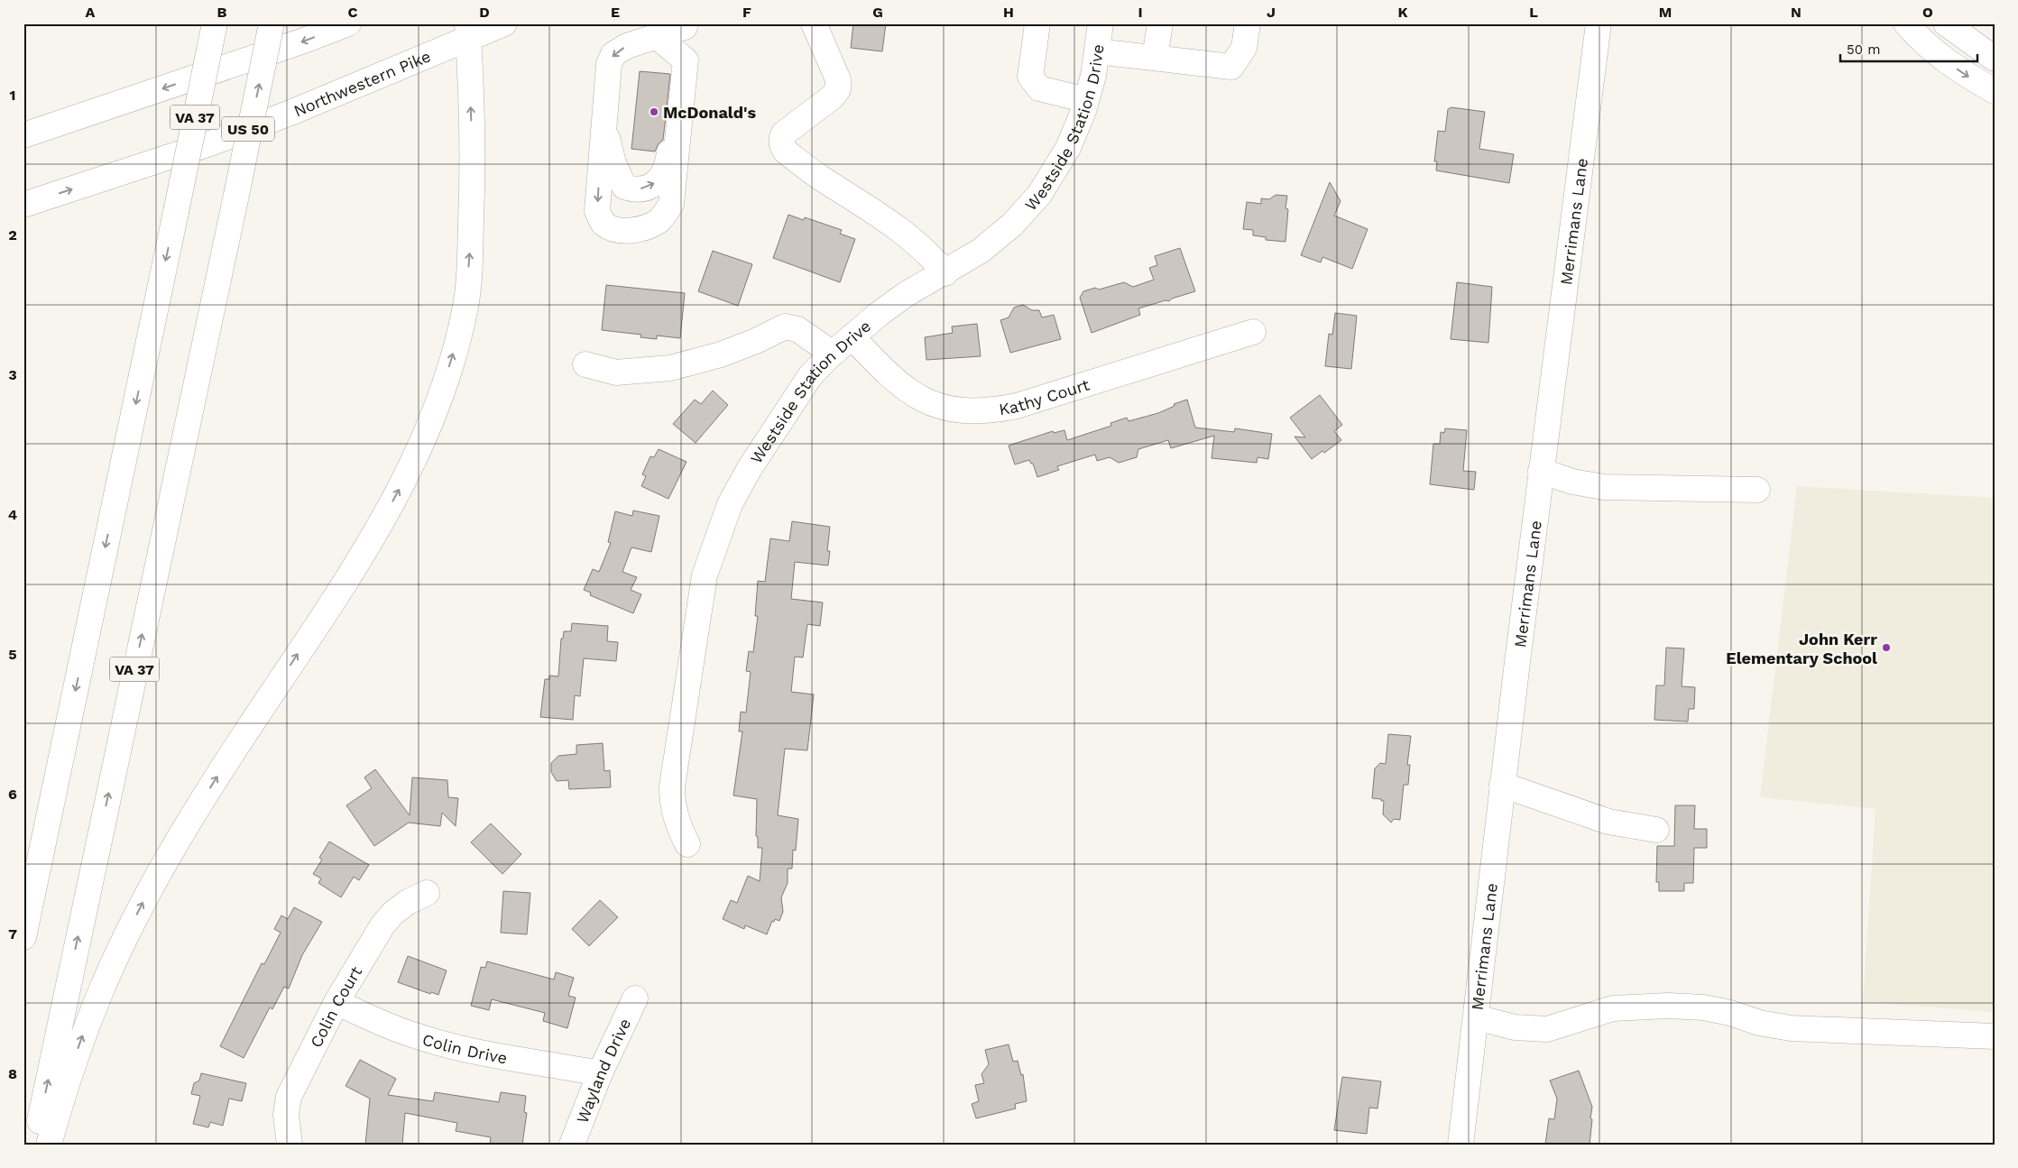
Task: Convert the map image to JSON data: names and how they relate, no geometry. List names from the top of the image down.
{
  "streets": {
    "main road": [
      "Northwestern Pike",
      "VA 37",
      "Westside Station Drive",
      "US 50",
      "Merrimans Lane",
      "Kathy Court",
      "Colin Court",
      "Colin Drive",
      "Wayland Drive"
    ]
  },
  "crossings": [
    ["Northwestern Pike", "US 50"],
    ["Westside Station Drive", "Kathy Court"],
    ["Colin Court", "Colin Drive"],
    ["Colin Drive", "Wayland Drive"]
  ],
  "places": ["McDonald's", "John Kerr Elementary School"],
  "scale_bar": "50 m",
  "grid": {
    "columns": [
      "A",
      "B",
      "C",
      "D",
      "E",
      "F",
      "G",
      "H",
      "I",
      "J",
      "K",
      "L",
      "M",
      "N",
      "O"
    ],
    "rows": [
      "1",
      "2",
      "3",
      "4",
      "5",
      "6",
      "7",
      "8"
    ]
  }
}
